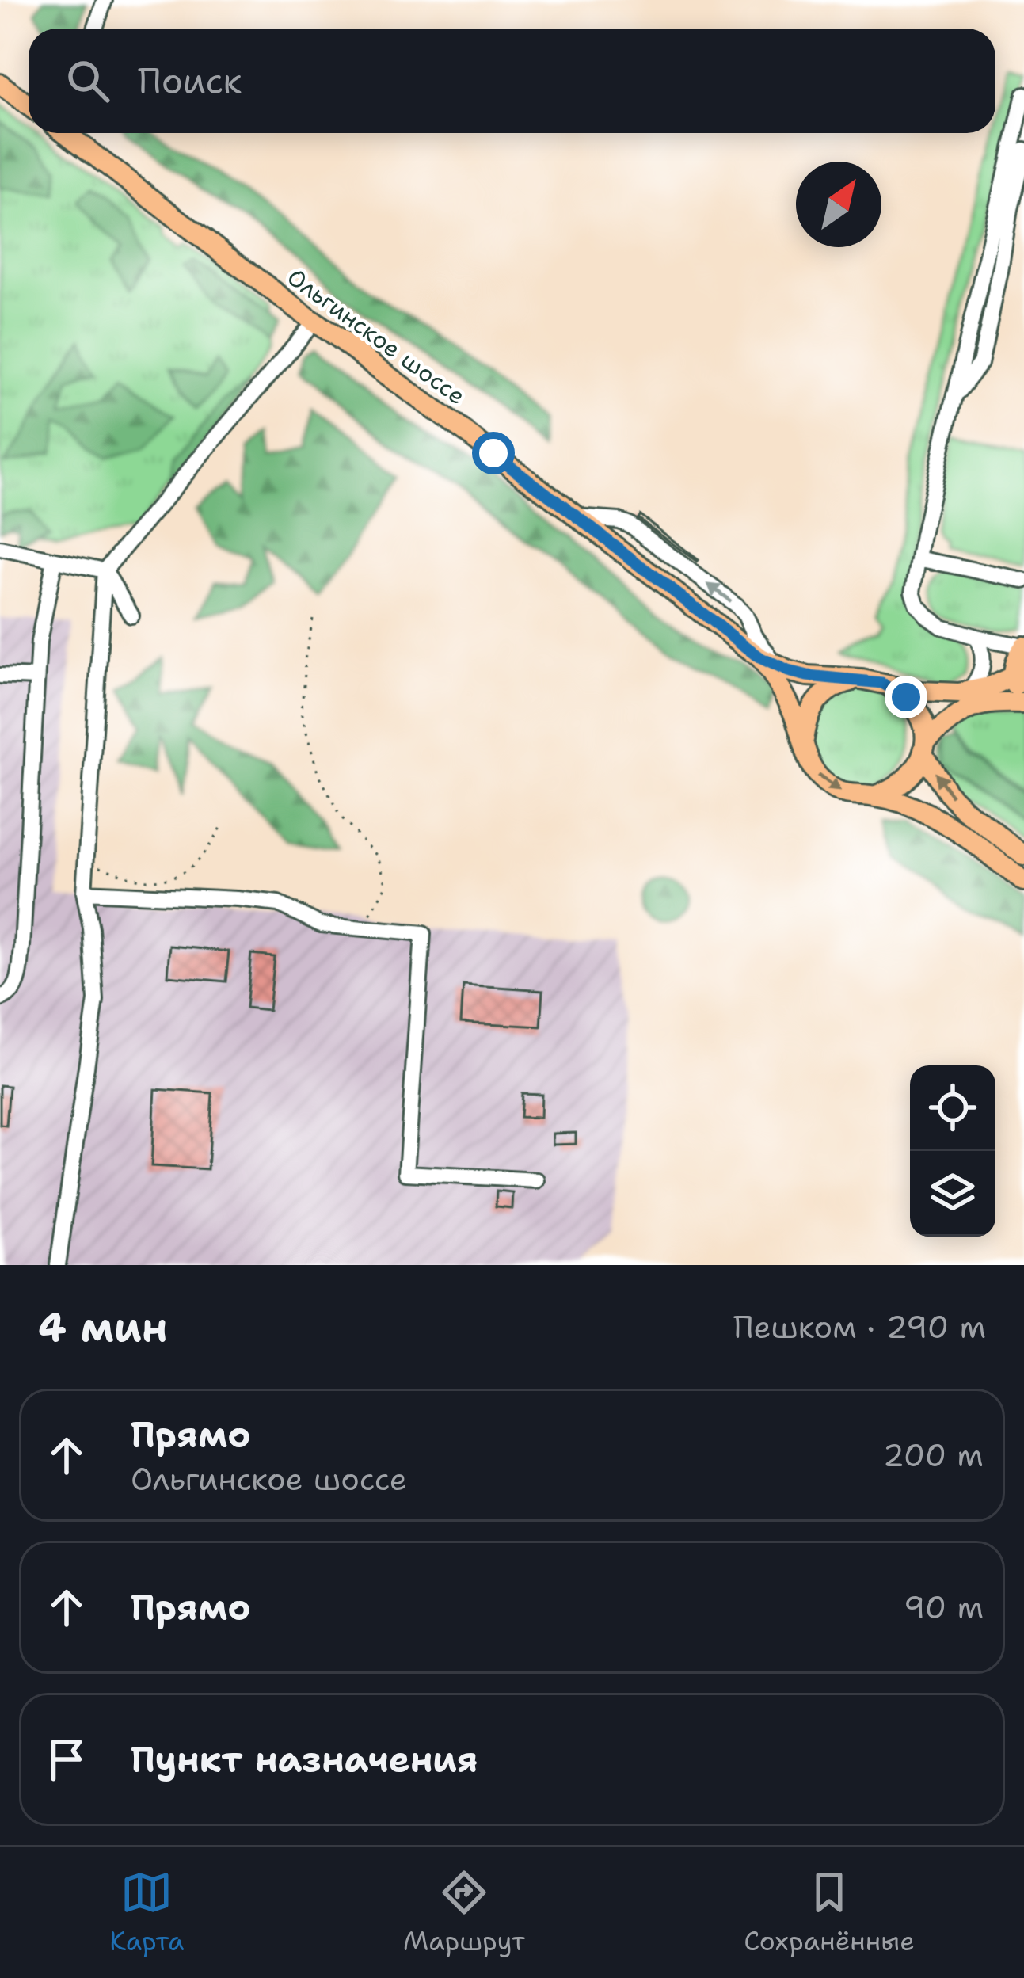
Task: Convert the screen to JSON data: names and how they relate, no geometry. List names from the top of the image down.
{
  "streets": {
    "main road": ["Ольгинское шоссе"]
  },
  "north": "top right",
  "page": {
    "search": "Поиск",
    "heading": ["4 мин", "Пешком · 290 m"],
    "list": [
      ["Прямо", "Ольгинское шоссе", "200 m"],
      ["Прямо", "90 m"],
      "Пункт назначения"
    ],
    "nav": ["Карта", "Маршрут", "Сохранённые"]
  }
}
